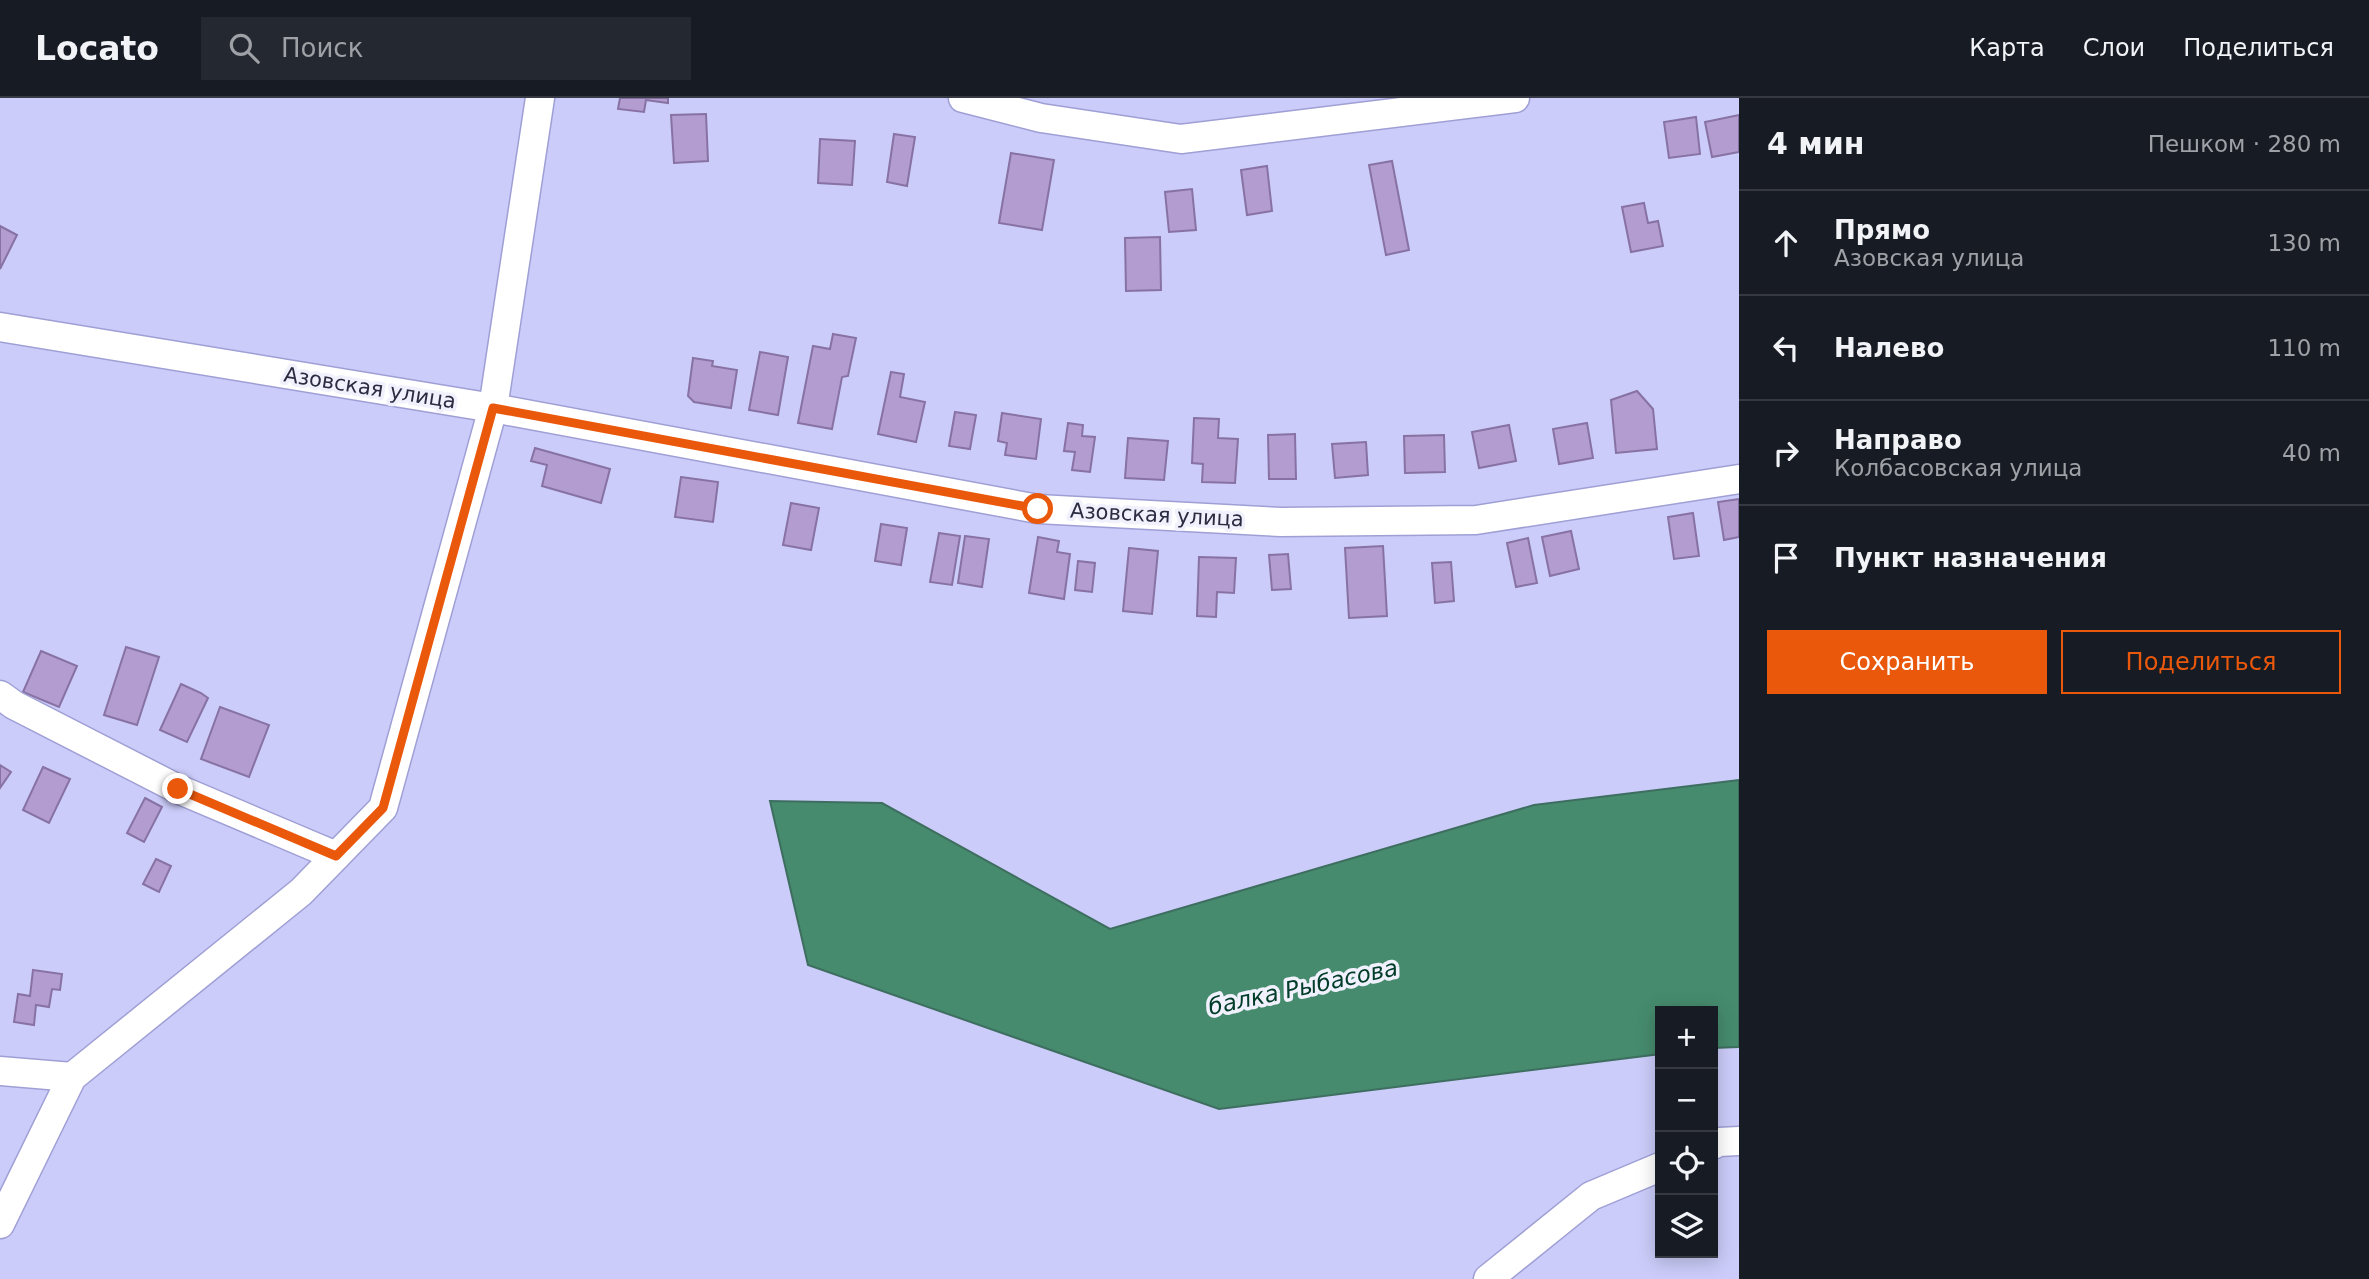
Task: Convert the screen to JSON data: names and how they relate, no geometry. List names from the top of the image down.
{
  "streets": {
    "street": ["Азовская улица"]
  },
  "water": ["балка Рыбасова"],
  "page": {
    "header": "Locato",
    "search": "Поиск",
    "nav": ["Карта", "Слои", "Поделиться"],
    "heading": ["4 мин", "Пешком · 280 m"],
    "list": [
      ["Прямо", "Азовская улица", "130 m"],
      ["Налево", "110 m"],
      ["Направо", "Колбасовская улица", "40 m"],
      "Пункт назначения"
    ],
    "buttons": ["Сохранить", "Поделиться"],
    "map_buttons": ["+", "−"]
  }
}
